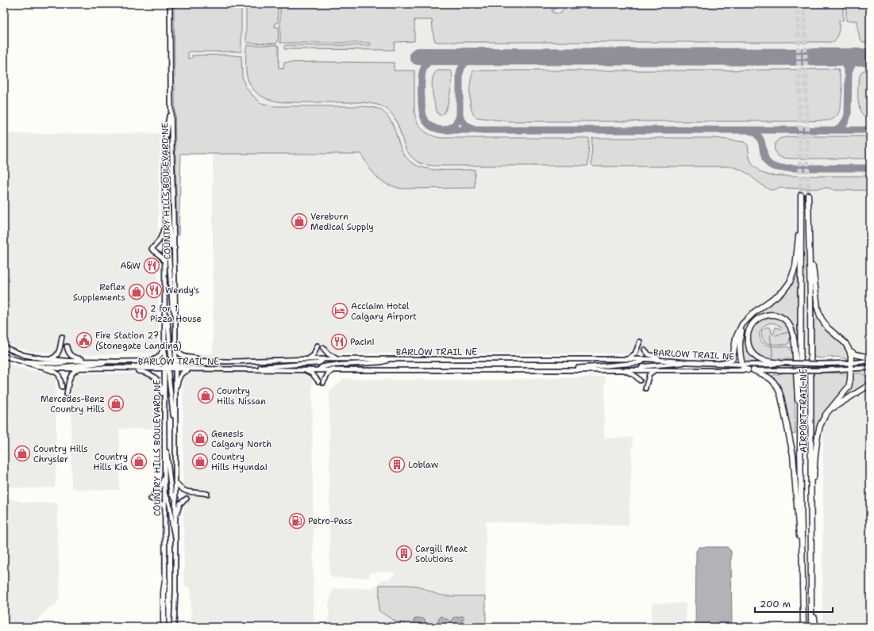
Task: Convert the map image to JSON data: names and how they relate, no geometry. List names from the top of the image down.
{
  "streets": {
    "highway": ["AIRPORT TRAIL NE"],
    "main road": ["COUNTRY HILLS BOULEVARD NE", "BARLOW TRAIL NE"]
  },
  "crossings": [
    ["COUNTRY HILLS BOULEVARD NE", "BARLOW TRAIL NE"]
  ],
  "places": {
    "shop": [
      "Vereburn Medical Supply",
      "Reflex Supplements",
      "Country Hills Nissan",
      "Mercedes-Benz Country Hills",
      "Genesis Calgary North",
      "Country Hills Chrysler",
      "Country Hills Kia",
      "Country Hills Hyundai"
    ],
    "restaurant": [
      "A&W",
      "Wendy's",
      "2 for 1 Pizza House",
      "Pacini"
    ],
    "hotel": ["Acclaim Hotel Calgary Airport"],
    "public building": ["Fire Station 27 (Stonegate Landing)"],
    "building": ["Loblaw", "Cargill Meat Solutions"],
    "fuel station": ["Petro-Pass"]
  },
  "scale_bar": "200 m"
}
